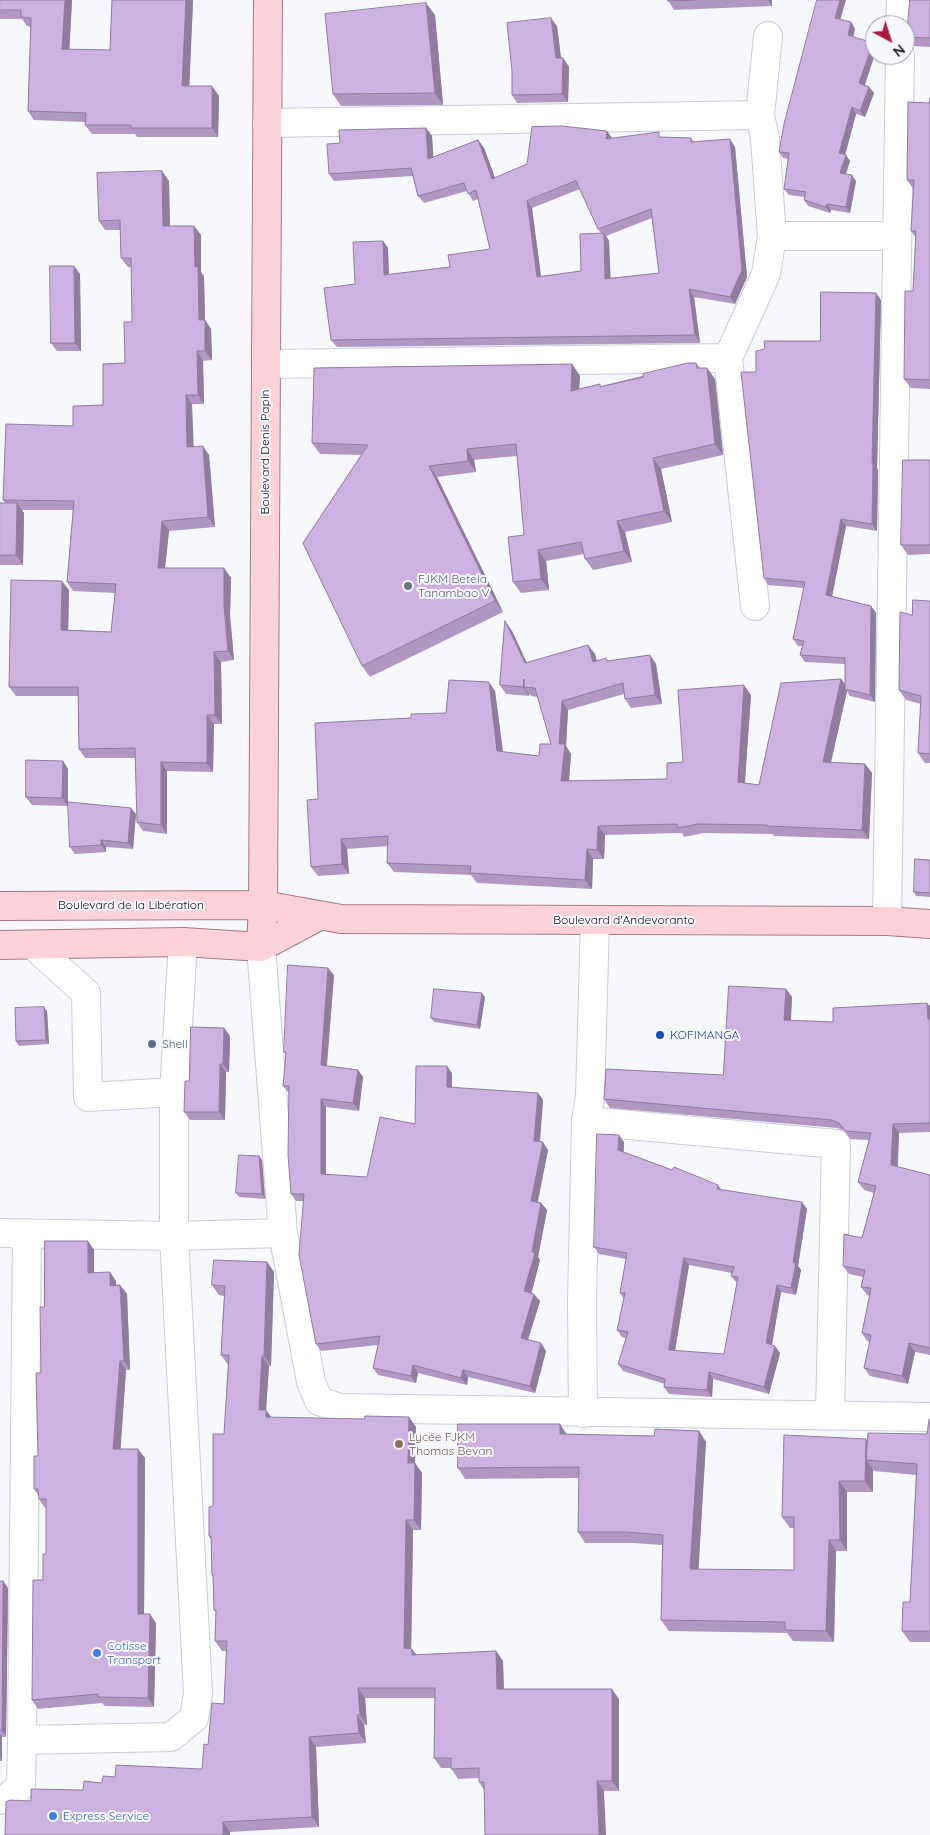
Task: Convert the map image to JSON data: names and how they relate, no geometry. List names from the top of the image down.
{
  "streets": {
    "main road": ["Boulevard Denis Papin", "Boulevard de la Libération", "Boulevard d'Andevoranto"]
  },
  "crossings": [
    ["Boulevard Denis Papin", "Boulevard de la Libération"],
    ["Boulevard Denis Papin", "Boulevard d'Andevoranto"],
    ["Boulevard de la Libération", "Boulevard d'Andevoranto"]
  ],
  "places": [
    "FJKM Betela Tanambao V",
    "KOFIMANGA",
    "Shell",
    "Lycée FJKM Thomas Bevan",
    "Cotisse Transport",
    "Express Service"
  ],
  "north": "bottom right"
}
